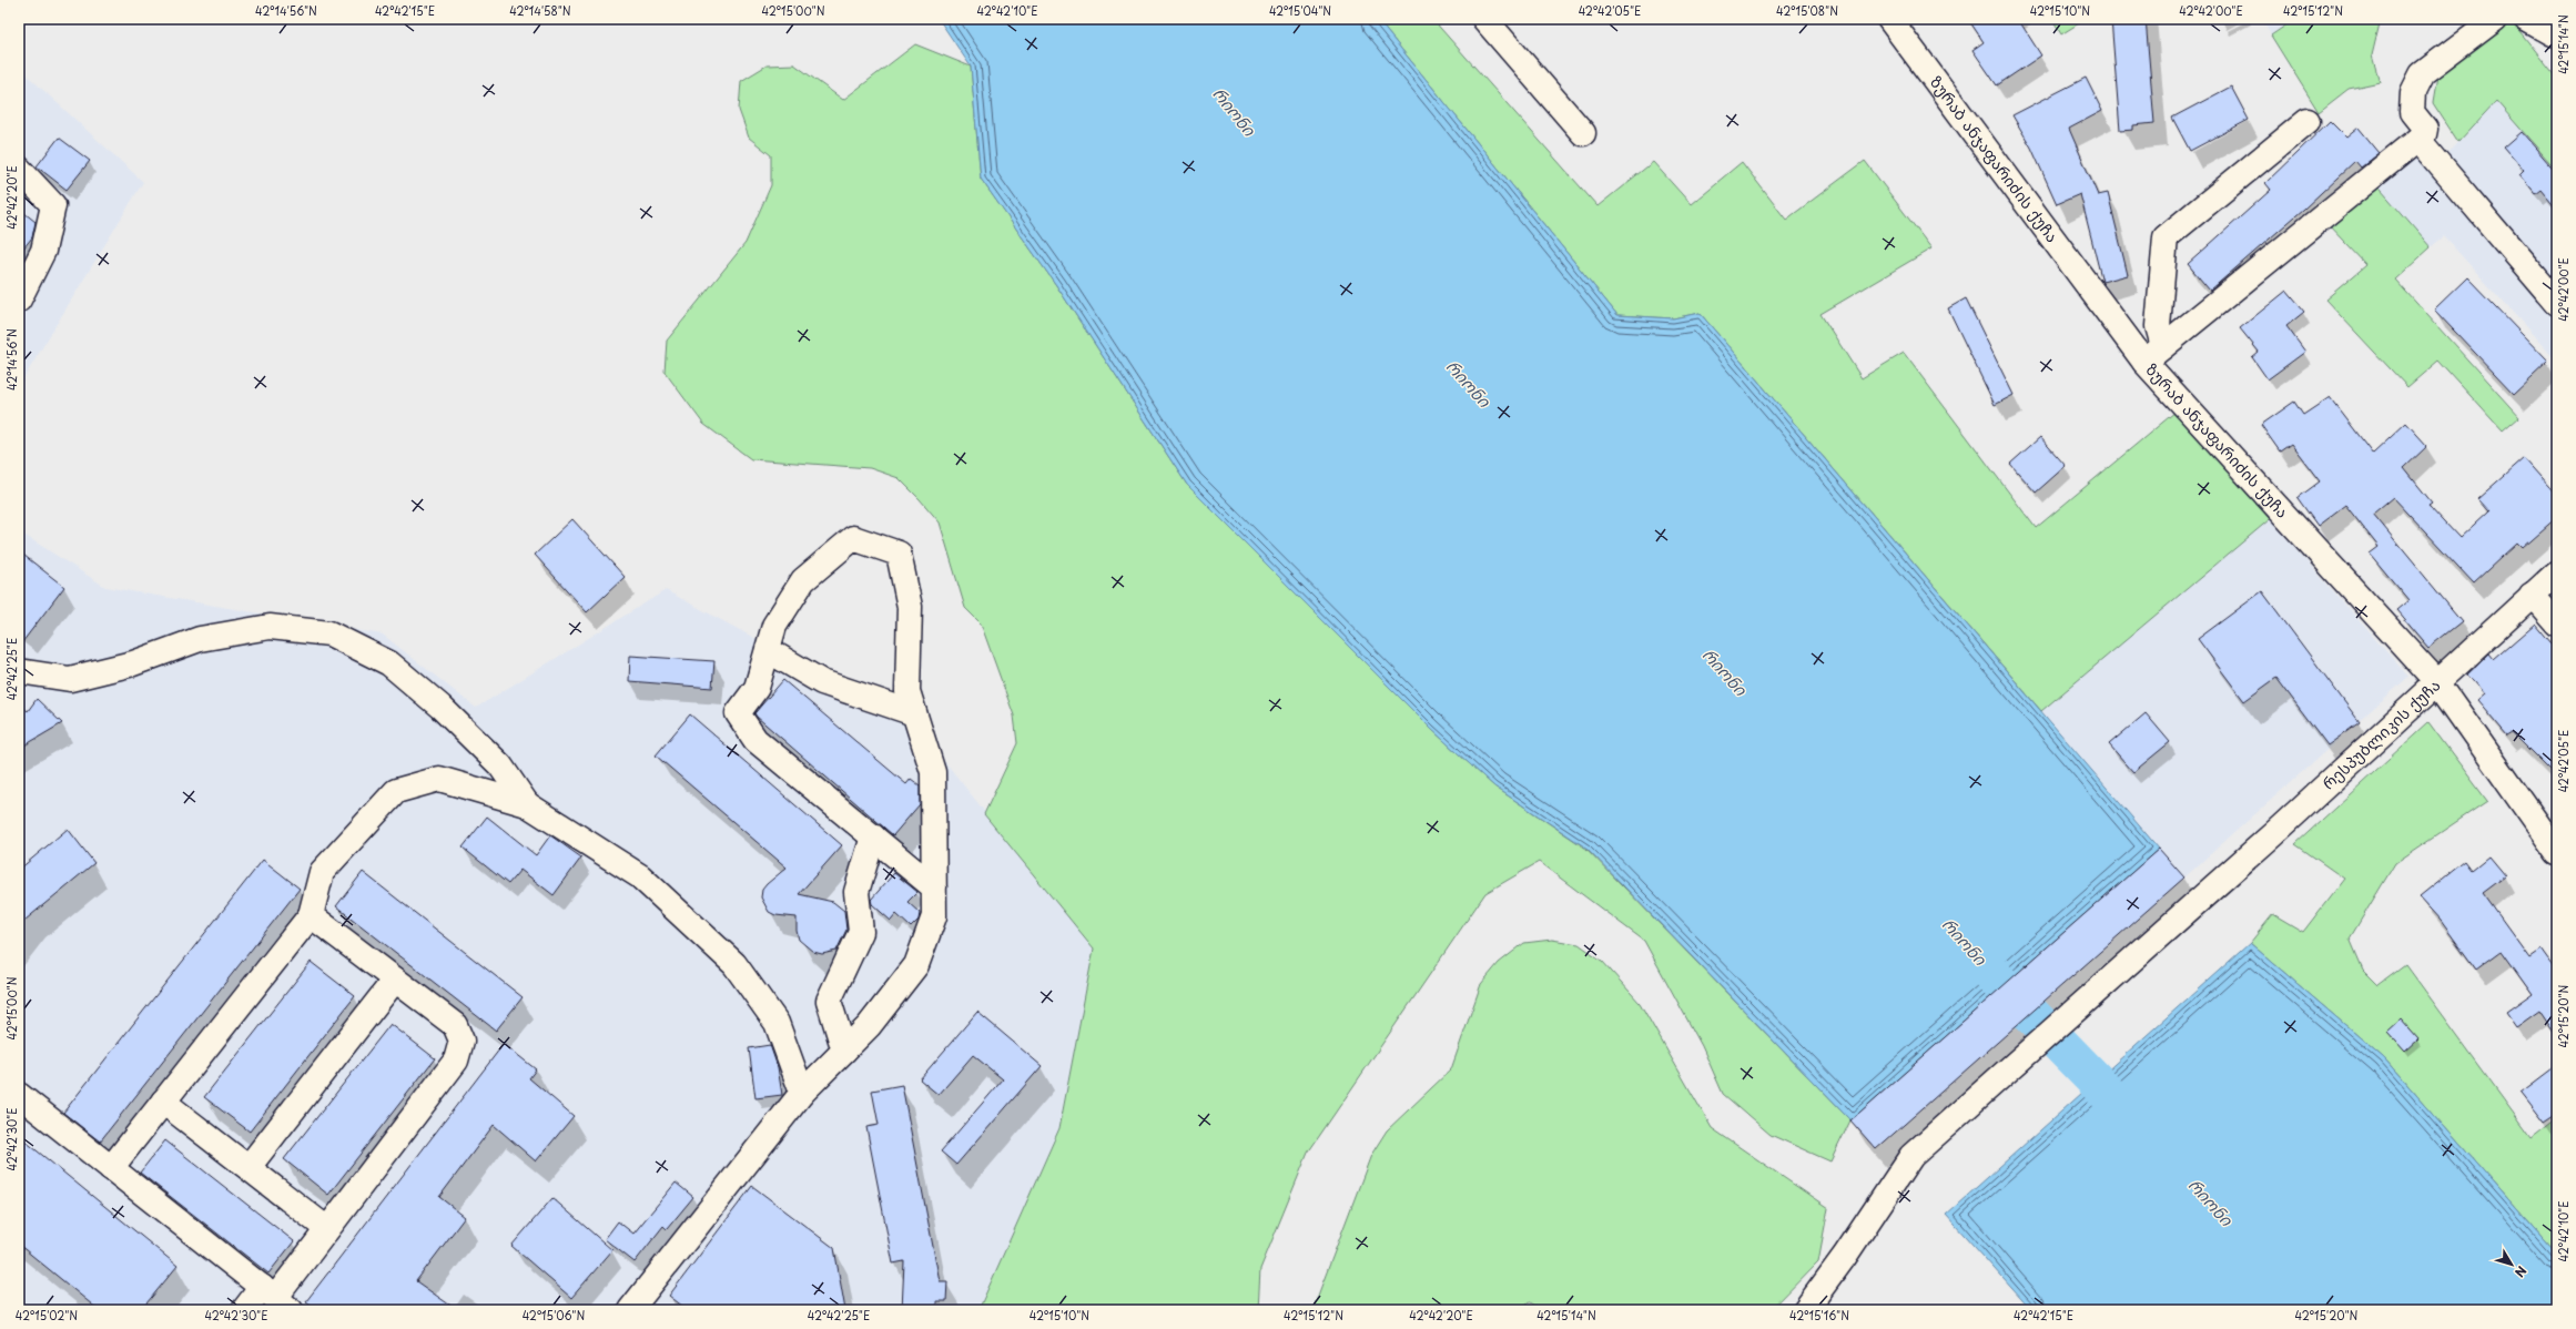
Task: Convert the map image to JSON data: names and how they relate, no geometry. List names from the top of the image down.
{
  "streets": {
    "street": ["ზურაბ ანჯაფარიძის ქუჩა", "რესპუბლიკის ქუჩა"]
  },
  "crossings": [
    ["ზურაბ ანჯაფარიძის ქუჩა", "რესპუბლიკის ქუჩა"]
  ],
  "water": ["რიონი"],
  "north": "bottom right",
  "coordinates": [
    "42°14'56\"N",
    "42°42'15\"E",
    "42°14'58\"N",
    "42°15'00\"N",
    "42°42'10\"E",
    "42°15'04\"N",
    "42°42'05\"E",
    "42°15'08\"N",
    "42°15'10\"N",
    "42°42'00\"E",
    "42°15'12\"N",
    "42°15'14\"N",
    "42°42'20\"E",
    "42°42'25\"E",
    "42°15'20\"N",
    "42°42'30\"E",
    "42°15'02\"N",
    "42°15'06\"N",
    "42°15'16\"N"
  ]
}
